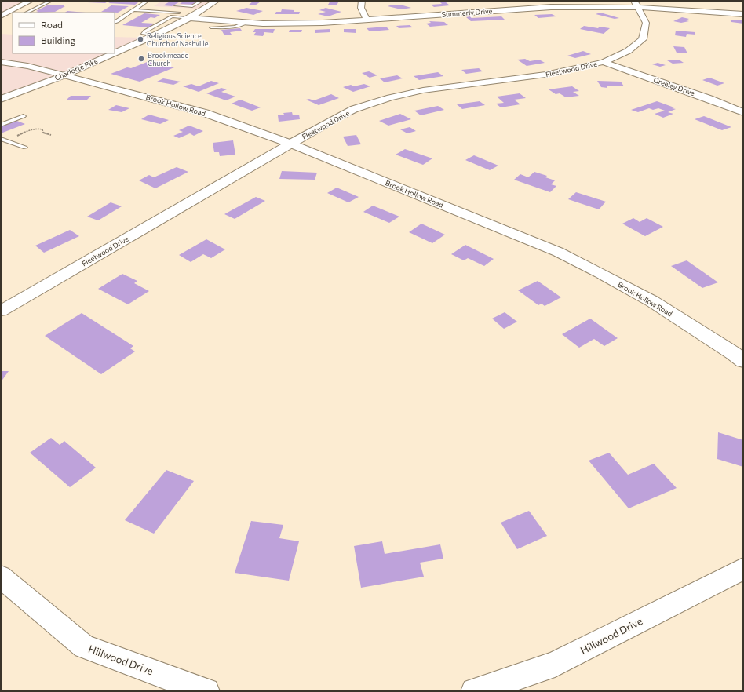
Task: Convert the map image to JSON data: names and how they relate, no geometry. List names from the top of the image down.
{
  "streets": {
    "street": [
      "Summerly Drive",
      "Charlotte Pike",
      "Fleetwood Drive",
      "Greeley Drive",
      "Brook Hollow Road",
      "Hillwood Drive"
    ]
  },
  "crossings": [
    ["Summerly Drive", "Charlotte Pike"],
    ["Summerly Drive", "Fleetwood Drive"],
    ["Charlotte Pike", "Brook Hollow Road"],
    ["Fleetwood Drive", "Greeley Drive"],
    ["Fleetwood Drive", "Brook Hollow Road"]
  ],
  "places": ["Religious Science Church of Nashville", "Brookmeade Church"],
  "legend": ["Road", "Building"]
}
